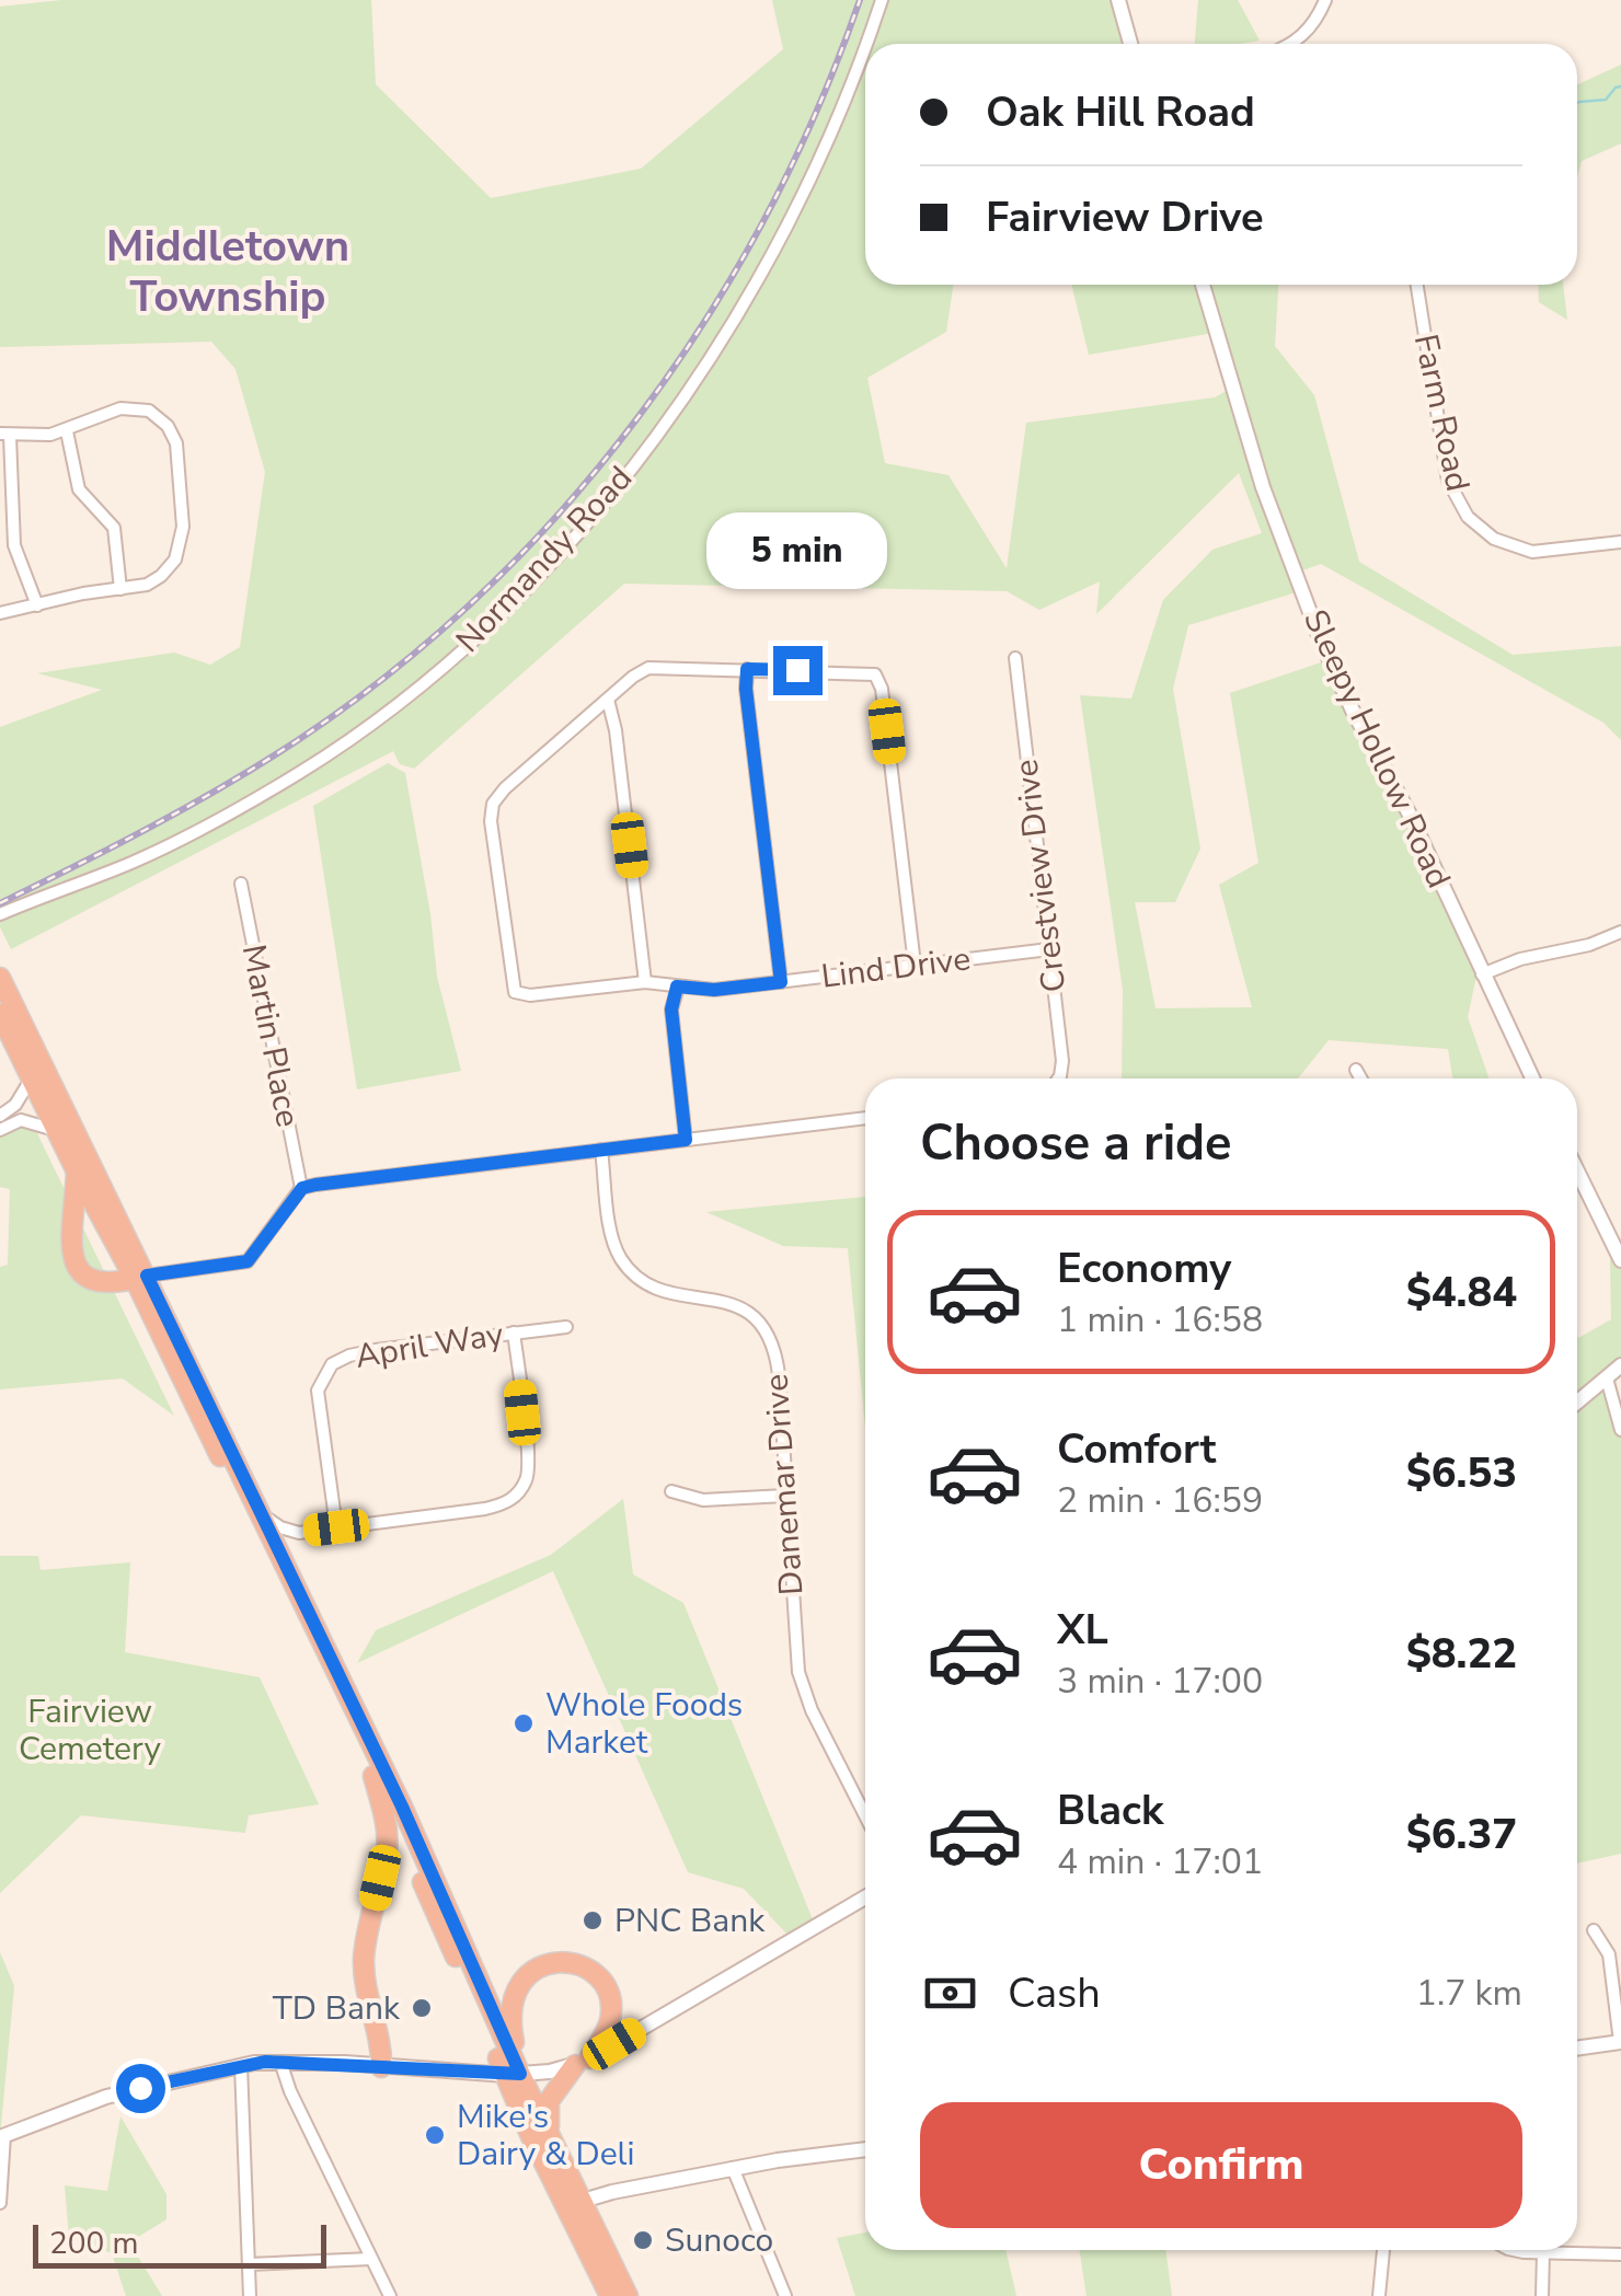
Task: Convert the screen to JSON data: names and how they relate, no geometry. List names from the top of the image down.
{
  "streets": {
    "street": [
      "Farm Road",
      "Normandy Road",
      "Sleepy Hollow Road",
      "Crestview Drive",
      "Lind Drive",
      "Martin Place",
      "April Way",
      "Danemar Drive"
    ]
  },
  "crossings": [
    ["Crestview Drive", "Lind Drive"]
  ],
  "districts": ["Middletown Township"],
  "parks": ["Fairview Cemetery"],
  "places": [
    "Whole Foods Market",
    "PNC Bank",
    "TD Bank",
    "Mike's Dairy & Deli",
    "Sunoco"
  ],
  "scale_bar": "200 m",
  "page": {
    "banner": ["Oak Hill Road", "Fairview Drive"],
    "bubble": "5 min",
    "heading": "Choose a ride",
    "list": [
      {
        "name": "Economy",
        "note": "1 min · 16:58",
        "value": "$4.84"
      },
      {
        "name": "Comfort",
        "note": "2 min · 16:59",
        "value": "$6.53"
      },
      {
        "name": "XL",
        "note": "3 min · 17:00",
        "value": "$8.22"
      },
      {
        "name": "Black",
        "note": "4 min · 17:01",
        "value": "$6.37"
      }
    ],
    "pay": ["Cash", "1.7 km"],
    "buttons": "Confirm",
    "scale": "200 m"
  }
}
